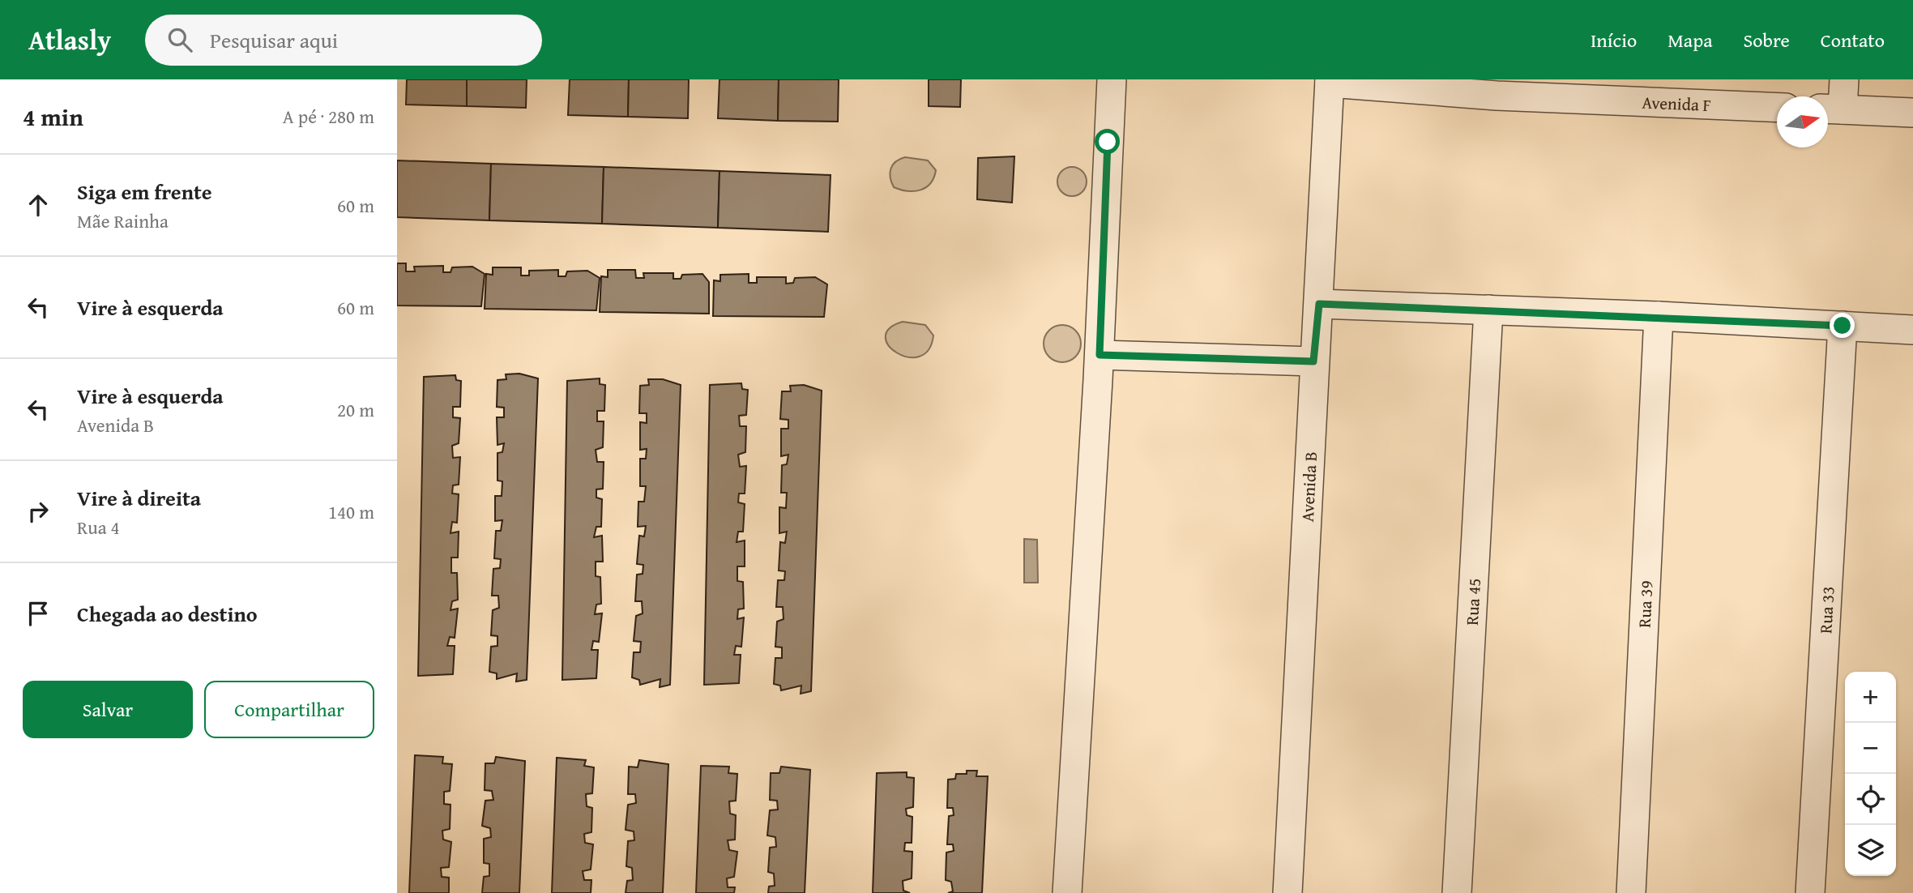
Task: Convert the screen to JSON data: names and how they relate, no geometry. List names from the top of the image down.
{
  "streets": {
    "street": [
      "Avenida F",
      "Avenida B",
      "Rua 45",
      "Rua 39",
      "Rua 33"
    ]
  },
  "crossings": [
    ["Avenida F", "Avenida B"]
  ],
  "north": "right",
  "page": {
    "header": "Atlasly",
    "search": "Pesquisar aqui",
    "nav": [
      "Início",
      "Mapa",
      "Sobre",
      "Contato"
    ],
    "heading": ["4 min", "A pé · 280 m"],
    "list": [
      ["Siga em frente", "Mãe Rainha", "60 m"],
      ["Vire à esquerda", "60 m"],
      ["Vire à esquerda", "Avenida B", "20 m"],
      ["Vire à direita", "Rua 4", "140 m"],
      "Chegada ao destino"
    ],
    "buttons": ["Salvar", "Compartilhar"],
    "map_buttons": ["+", "−"]
  }
}
